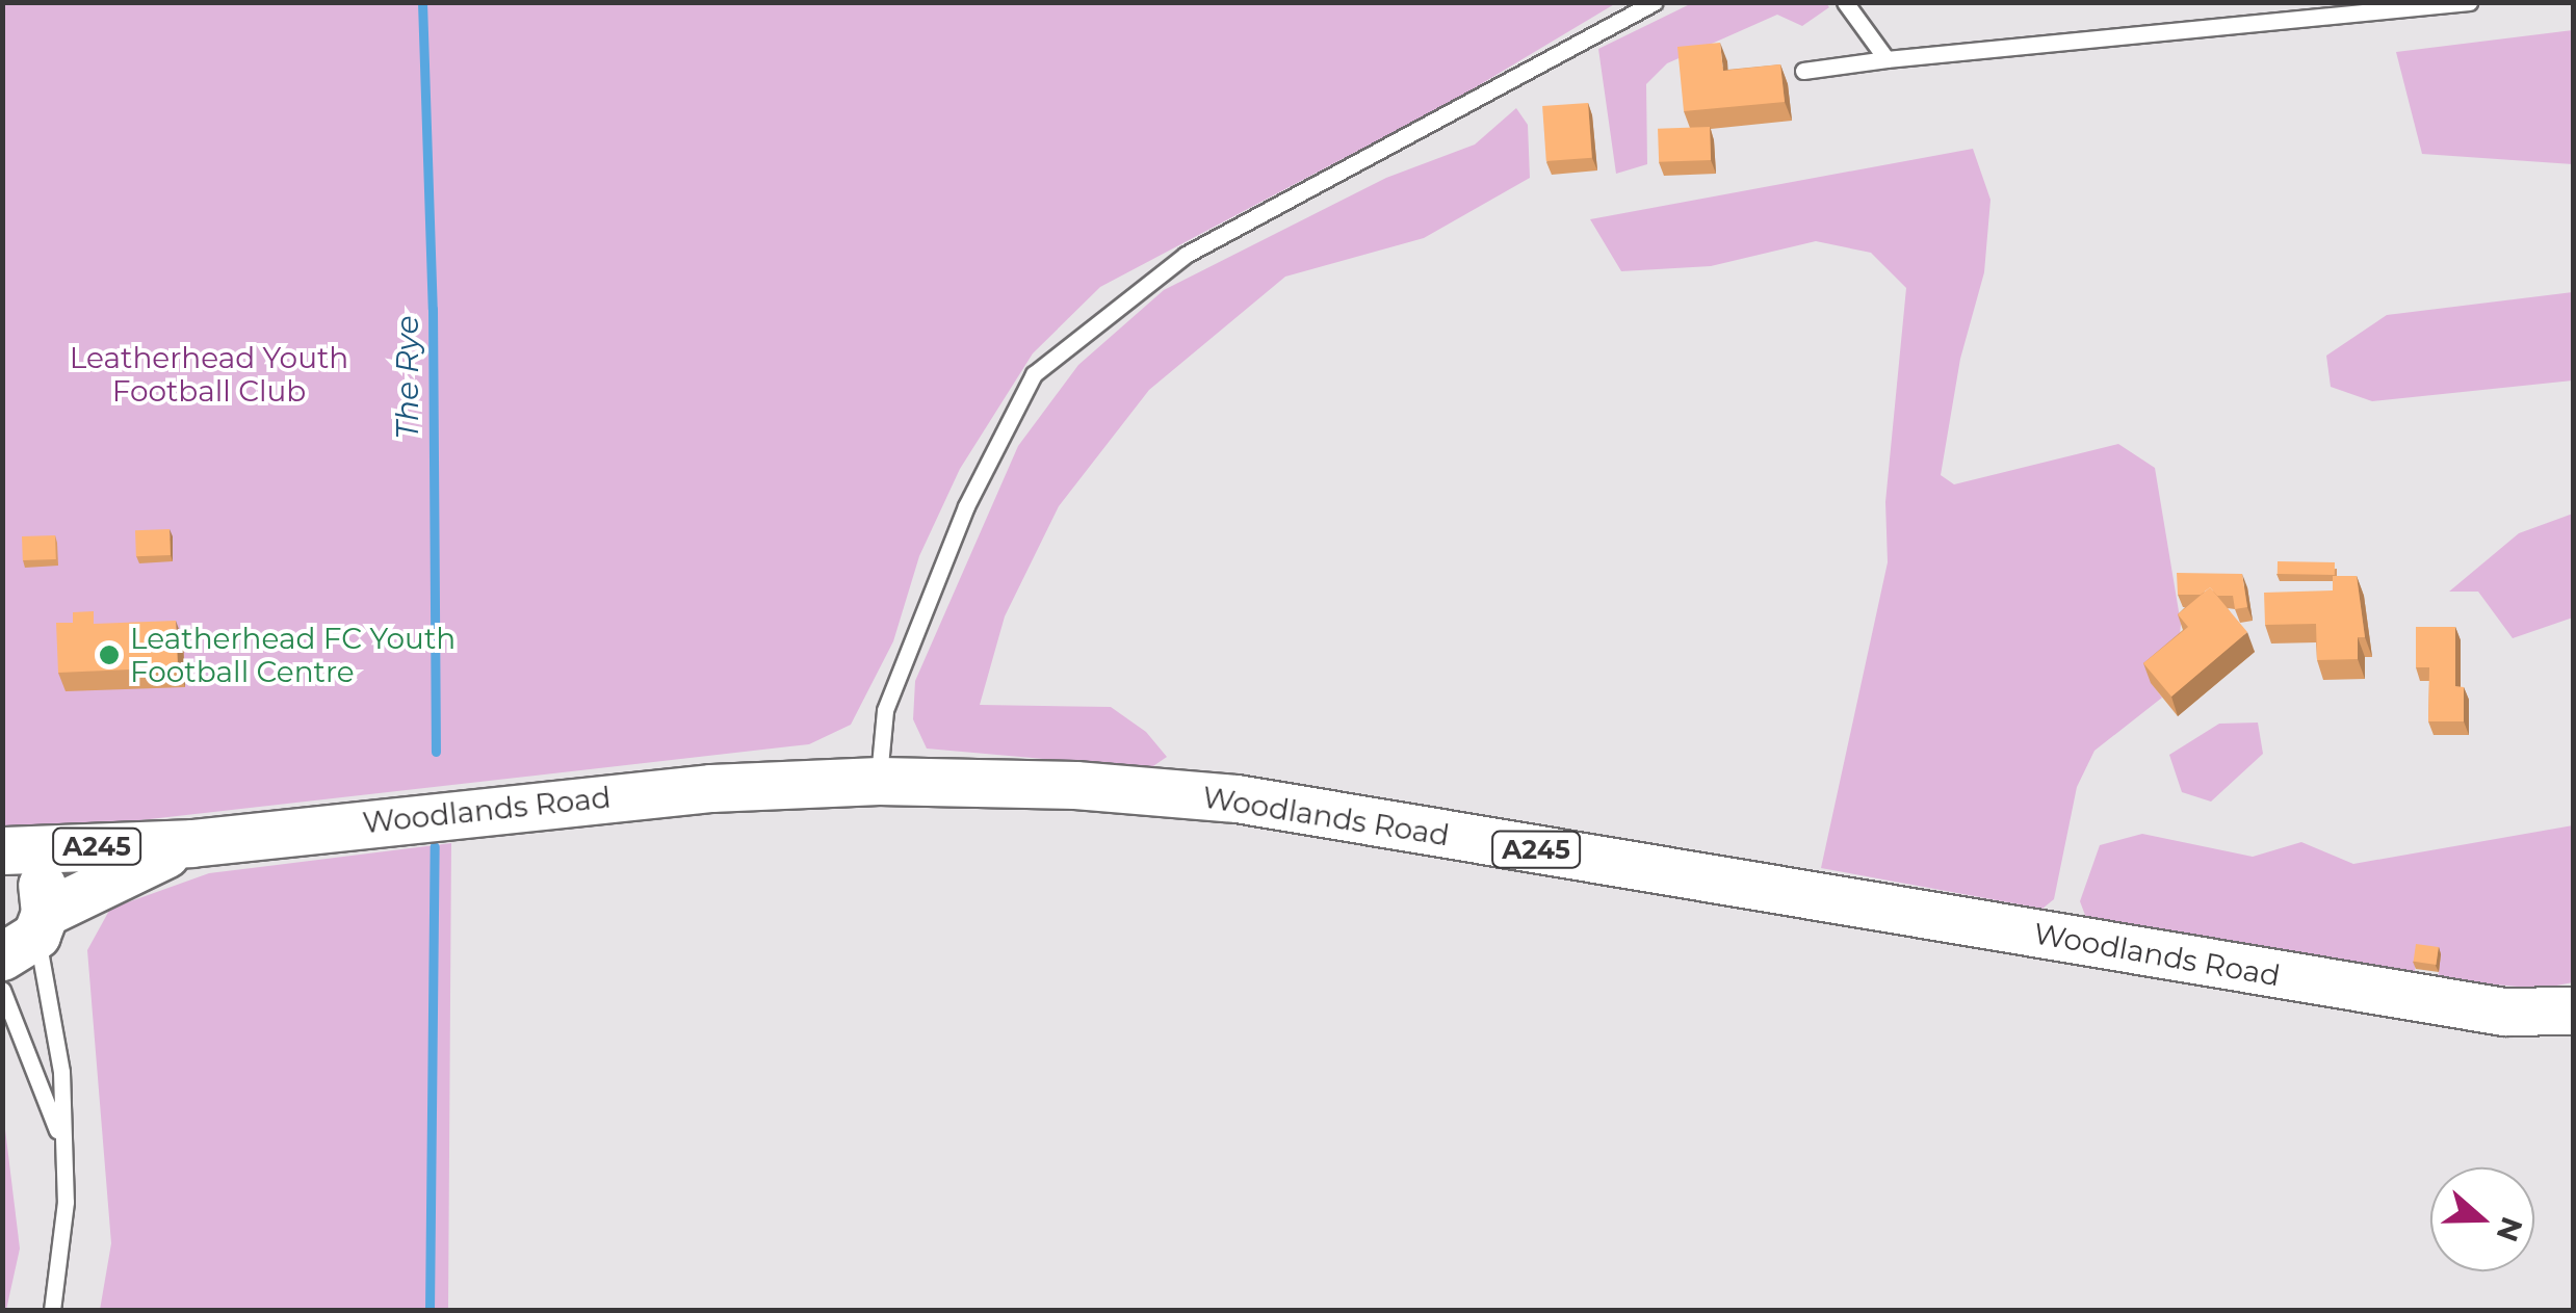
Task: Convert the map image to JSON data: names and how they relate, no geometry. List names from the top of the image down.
{
  "streets": {
    "main road": ["Woodlands Road", "A245"]
  },
  "water": ["The Rye"],
  "parks": ["Leatherhead Youth Football Club"],
  "places": ["Leatherhead FC Youth Football Centre"],
  "north": "right"
}
